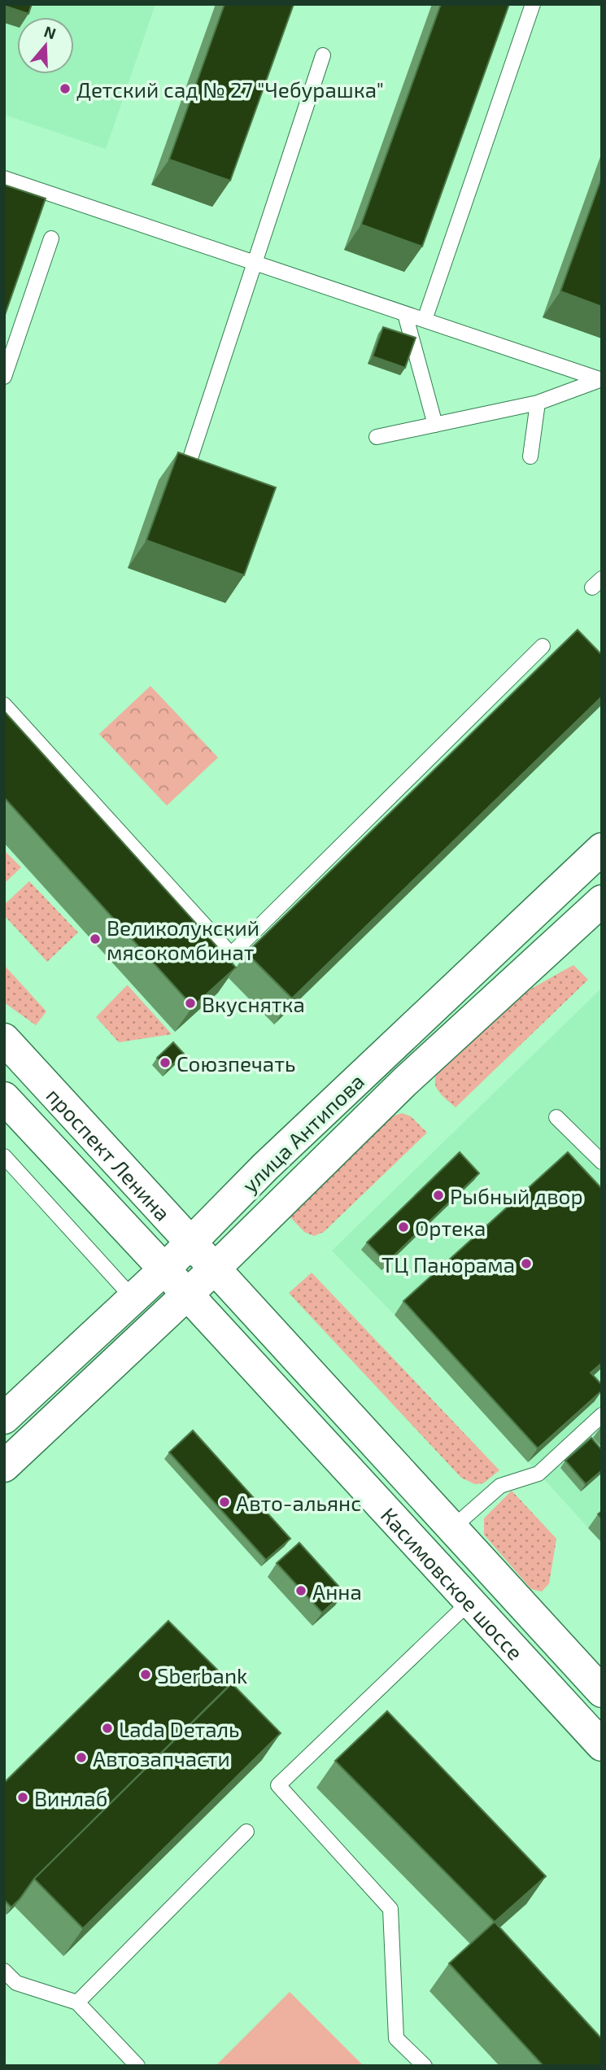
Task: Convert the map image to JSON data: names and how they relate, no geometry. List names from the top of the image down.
{
  "streets": {
    "main road": ["улица Антипова", "проспект Ленина", "Касимовское шоссе"]
  },
  "crossings": [
    ["улица Антипова", "проспект Ленина"],
    ["улица Антипова", "Касимовское шоссе"],
    ["проспект Ленина", "Касимовское шоссе"]
  ],
  "places": [
    "Детский сад № 27 \"Чебурашка\"",
    "Великолукский мясокомбинат",
    "Вкуснятка",
    "Союзпечать",
    "Рыбный двор",
    "Ортека",
    "ТЦ Панорама",
    "Авто-альянс",
    "Анна",
    "Sberbank",
    "Lada Dеталь",
    "Автозапчасти",
    "Винлаб"
  ],
  "north": "top"
}
